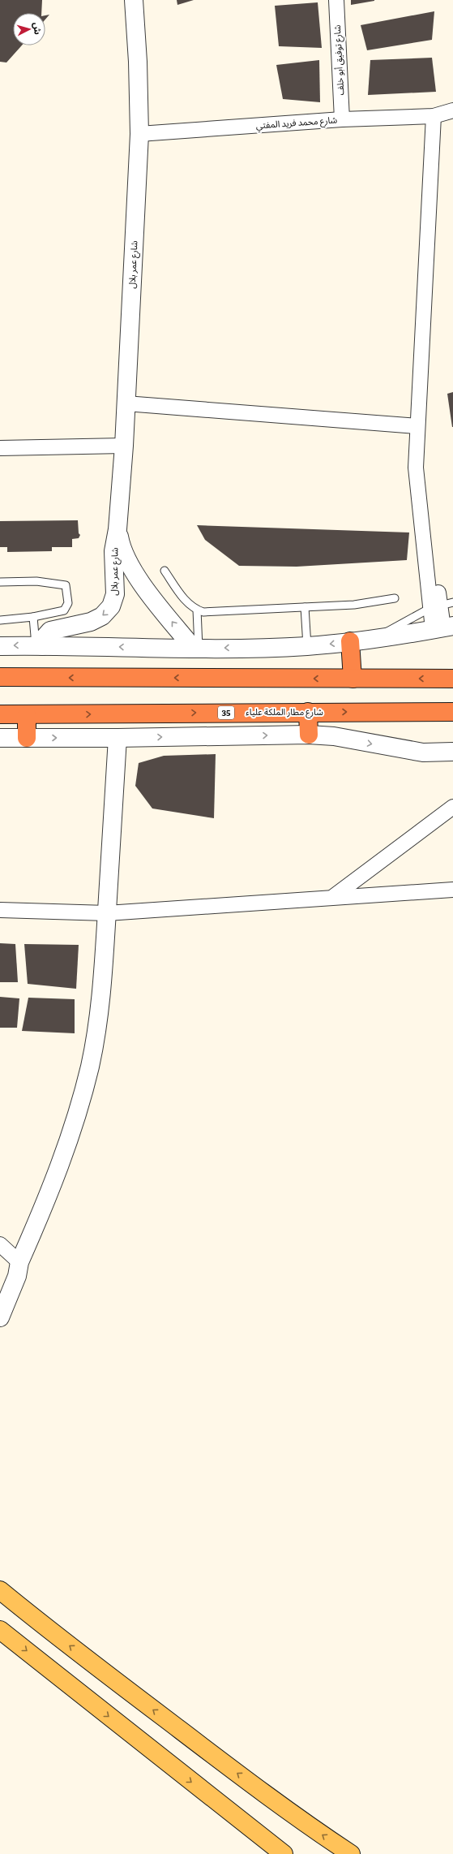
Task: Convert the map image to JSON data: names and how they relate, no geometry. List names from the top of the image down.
{
  "streets": {
    "highway": ["شارع مطار الملكة علياء", "35"],
    "street": ["شارع توفيق أبو خلف", "شارع محمد فريد المفتي", "شارع عمر بلال"]
  },
  "crossings": [
    ["شارع توفيق أبو خلف", "شارع محمد فريد المفتي"],
    ["شارع محمد فريد المفتي", "شارع عمر بلال"]
  ],
  "north": "right"
}
